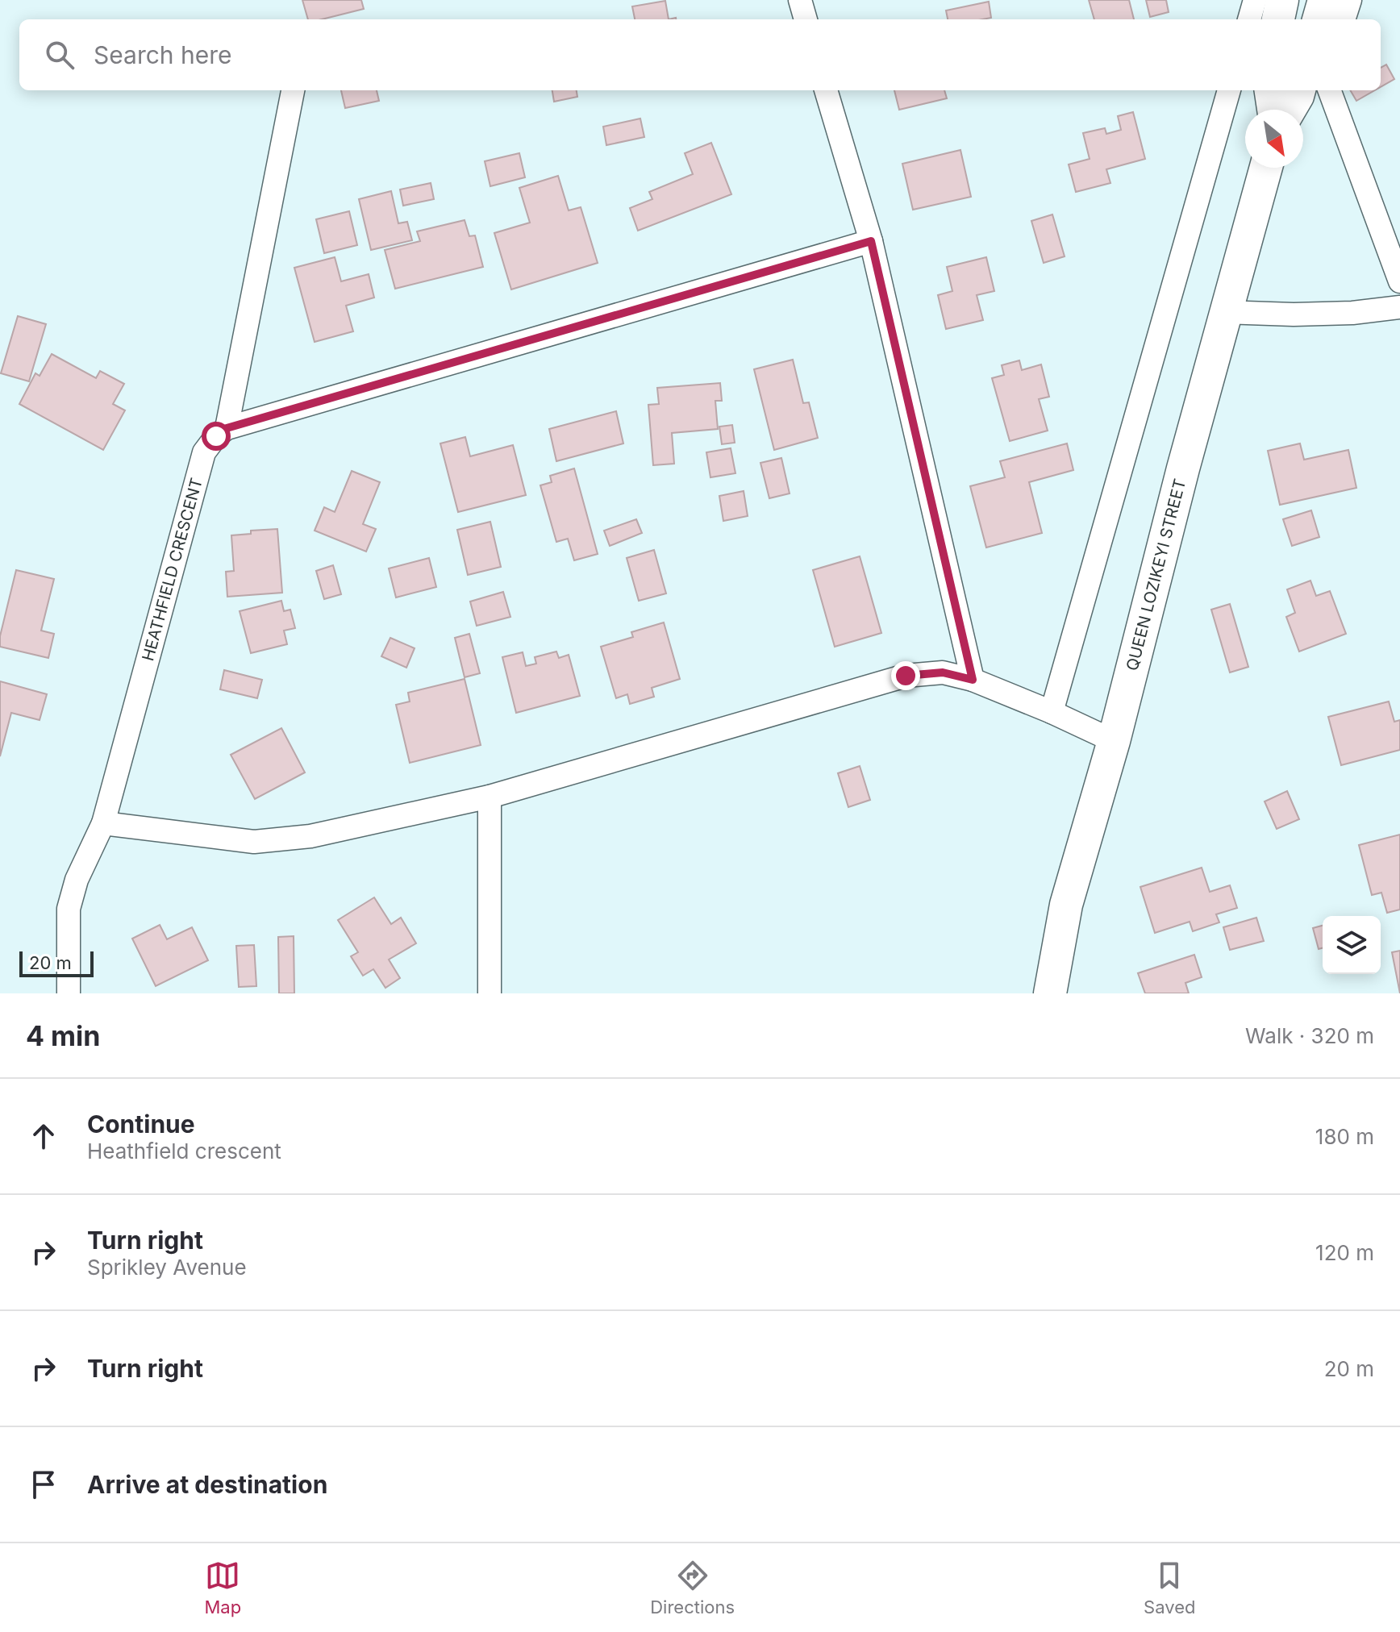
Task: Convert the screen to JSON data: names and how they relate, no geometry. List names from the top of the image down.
{
  "streets": {
    "main road": ["QUEEN LOZIKEYI STREET"],
    "street": ["HEATHFIELD CRESCENT"]
  },
  "scale_bar": "20 m",
  "north": "bottom right",
  "page": {
    "search": "Search here",
    "scale": "20 m",
    "heading": ["4 min", "Walk · 320 m"],
    "list": [
      ["Continue", "Heathfield crescent", "180 m"],
      ["Turn right", "Sprikley Avenue", "120 m"],
      ["Turn right", "20 m"],
      "Arrive at destination"
    ],
    "nav": ["Map", "Directions", "Saved"]
  }
}
